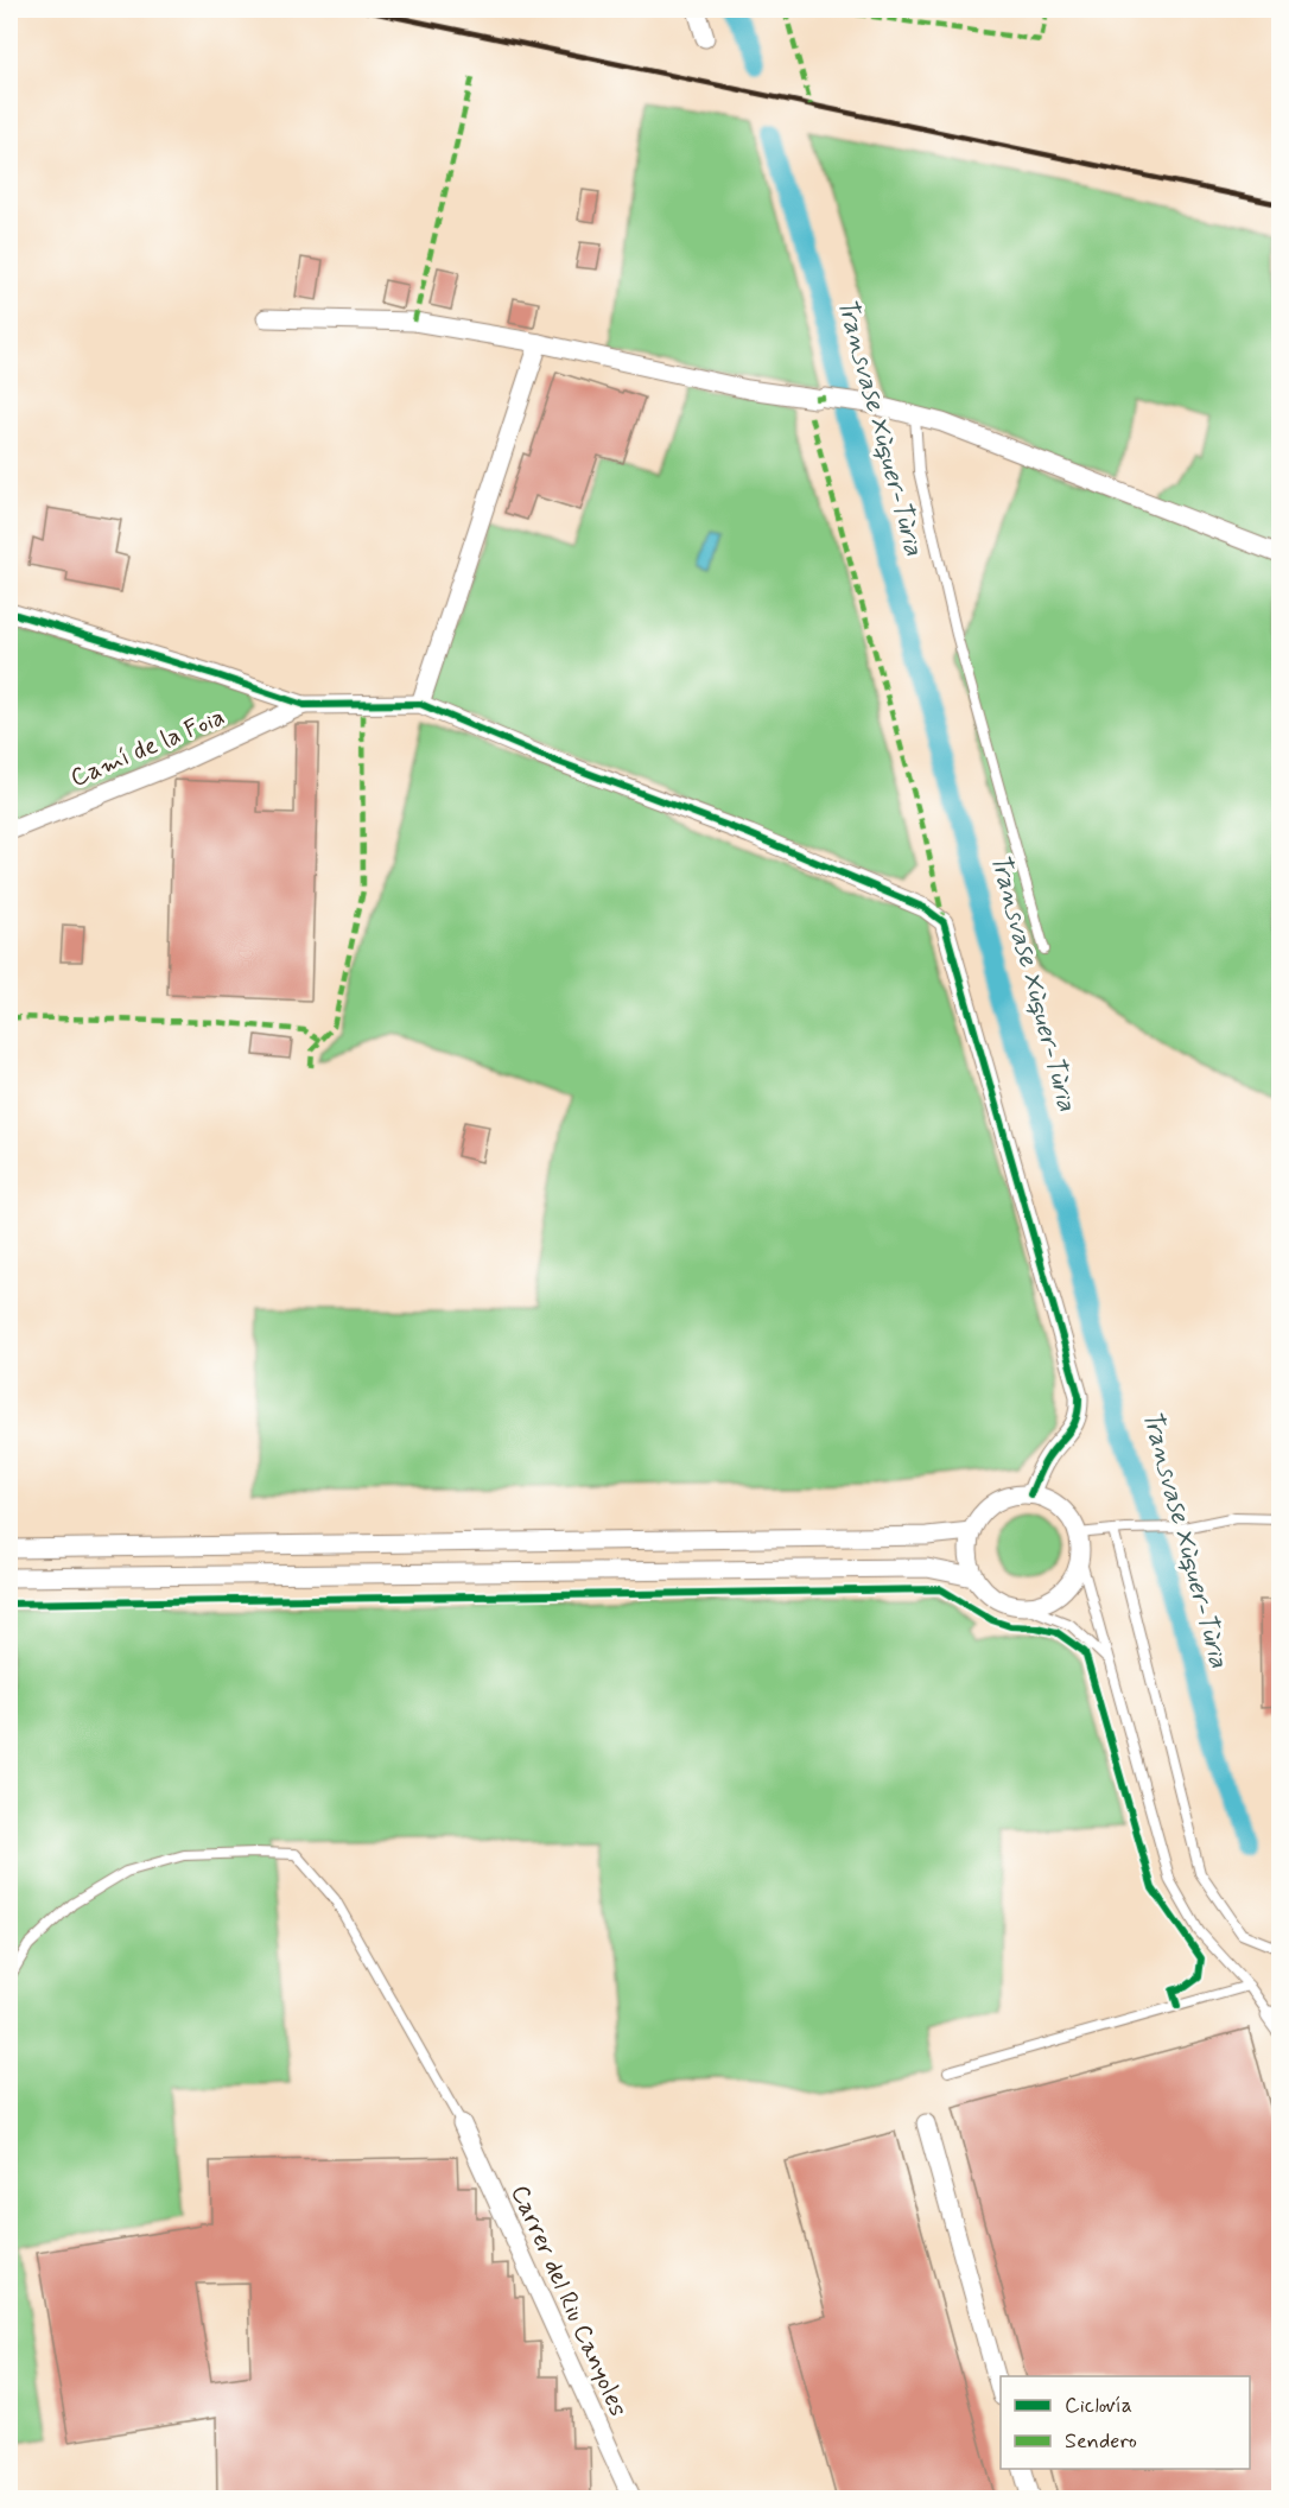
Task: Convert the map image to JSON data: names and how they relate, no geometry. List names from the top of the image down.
{
  "streets": {
    "street": ["Camí de la Foia", "Carrer del Riu Canyoles"]
  },
  "water": ["Transvase Xùquer-Tùria"],
  "legend": ["Ciclovía", "Sendero"]
}
